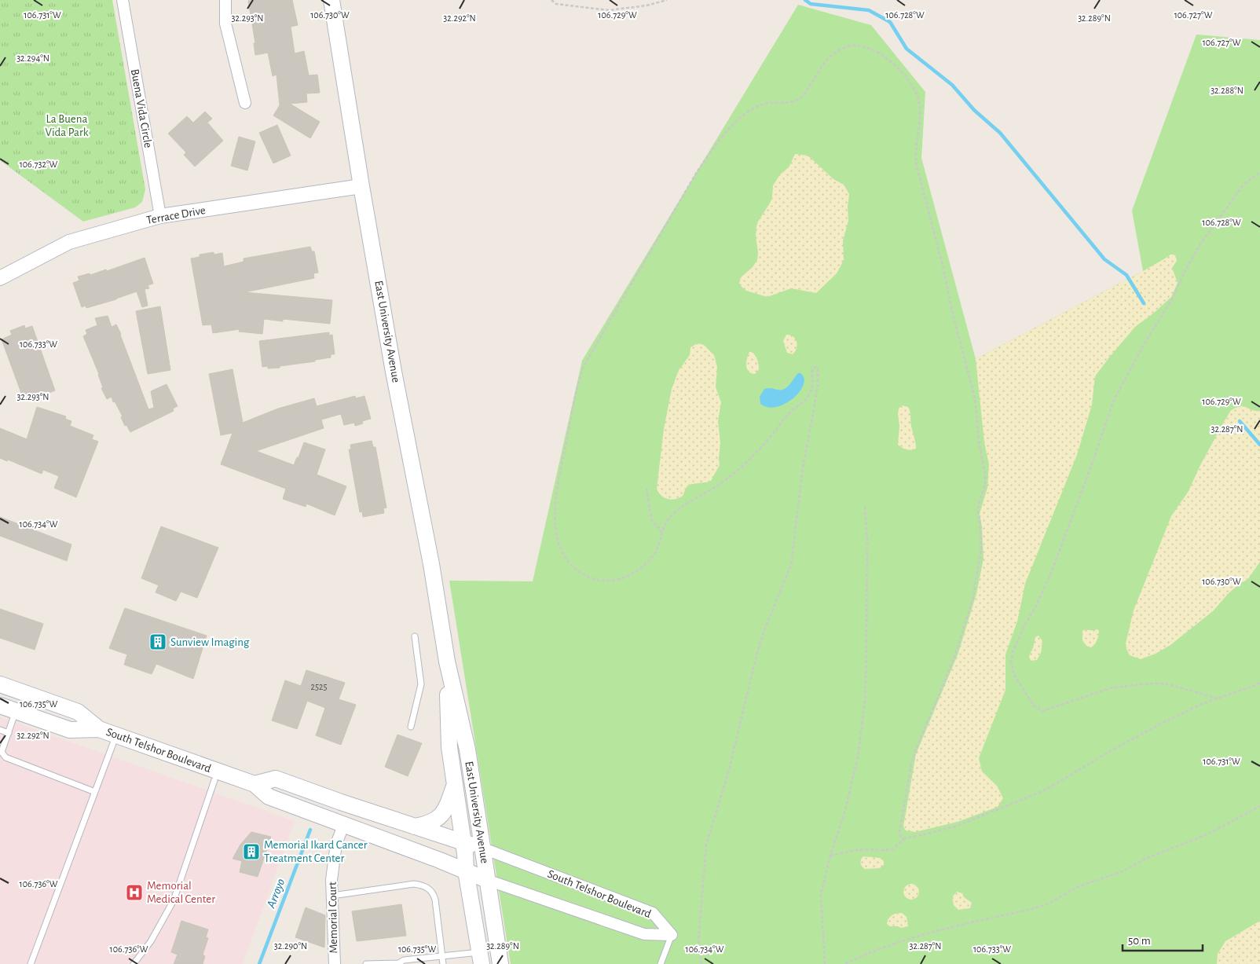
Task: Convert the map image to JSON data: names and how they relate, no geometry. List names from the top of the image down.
{
  "streets": {
    "main road": ["East University Avenue", "South Telshor Boulevard"],
    "street": ["Buena Vida Circle", "Terrace Drive", "Memorial Court"]
  },
  "crossings": [
    ["Buena Vida Circle", "Terrace Drive"],
    ["Terrace Drive", "East University Avenue"],
    ["East University Avenue", "South Telshor Boulevard"],
    ["South Telshor Boulevard", "Memorial Court"]
  ],
  "water": ["Arroyo"],
  "parks": ["La Buena Vida Park"],
  "places": {
    "building": ["Sunview Imaging", "Memorial Ikard Cancer Treatment Center"],
    "hospital": ["Memorial Medical Center"]
  },
  "house_numbers": ["2525"],
  "scale_bar": "50 m",
  "coordinates": [
    "106.727°W",
    "106.731°W",
    "106.730°W",
    "106.729°W",
    "106.728°W",
    "32.293°N",
    "32.292°N",
    "32.289°N",
    "32.294°N",
    "32.288°N",
    "106.732°W",
    "106.733°W",
    "32.287°N",
    "106.734°W",
    "106.735°W",
    "106.736°W",
    "32.290°N"
  ]
}
